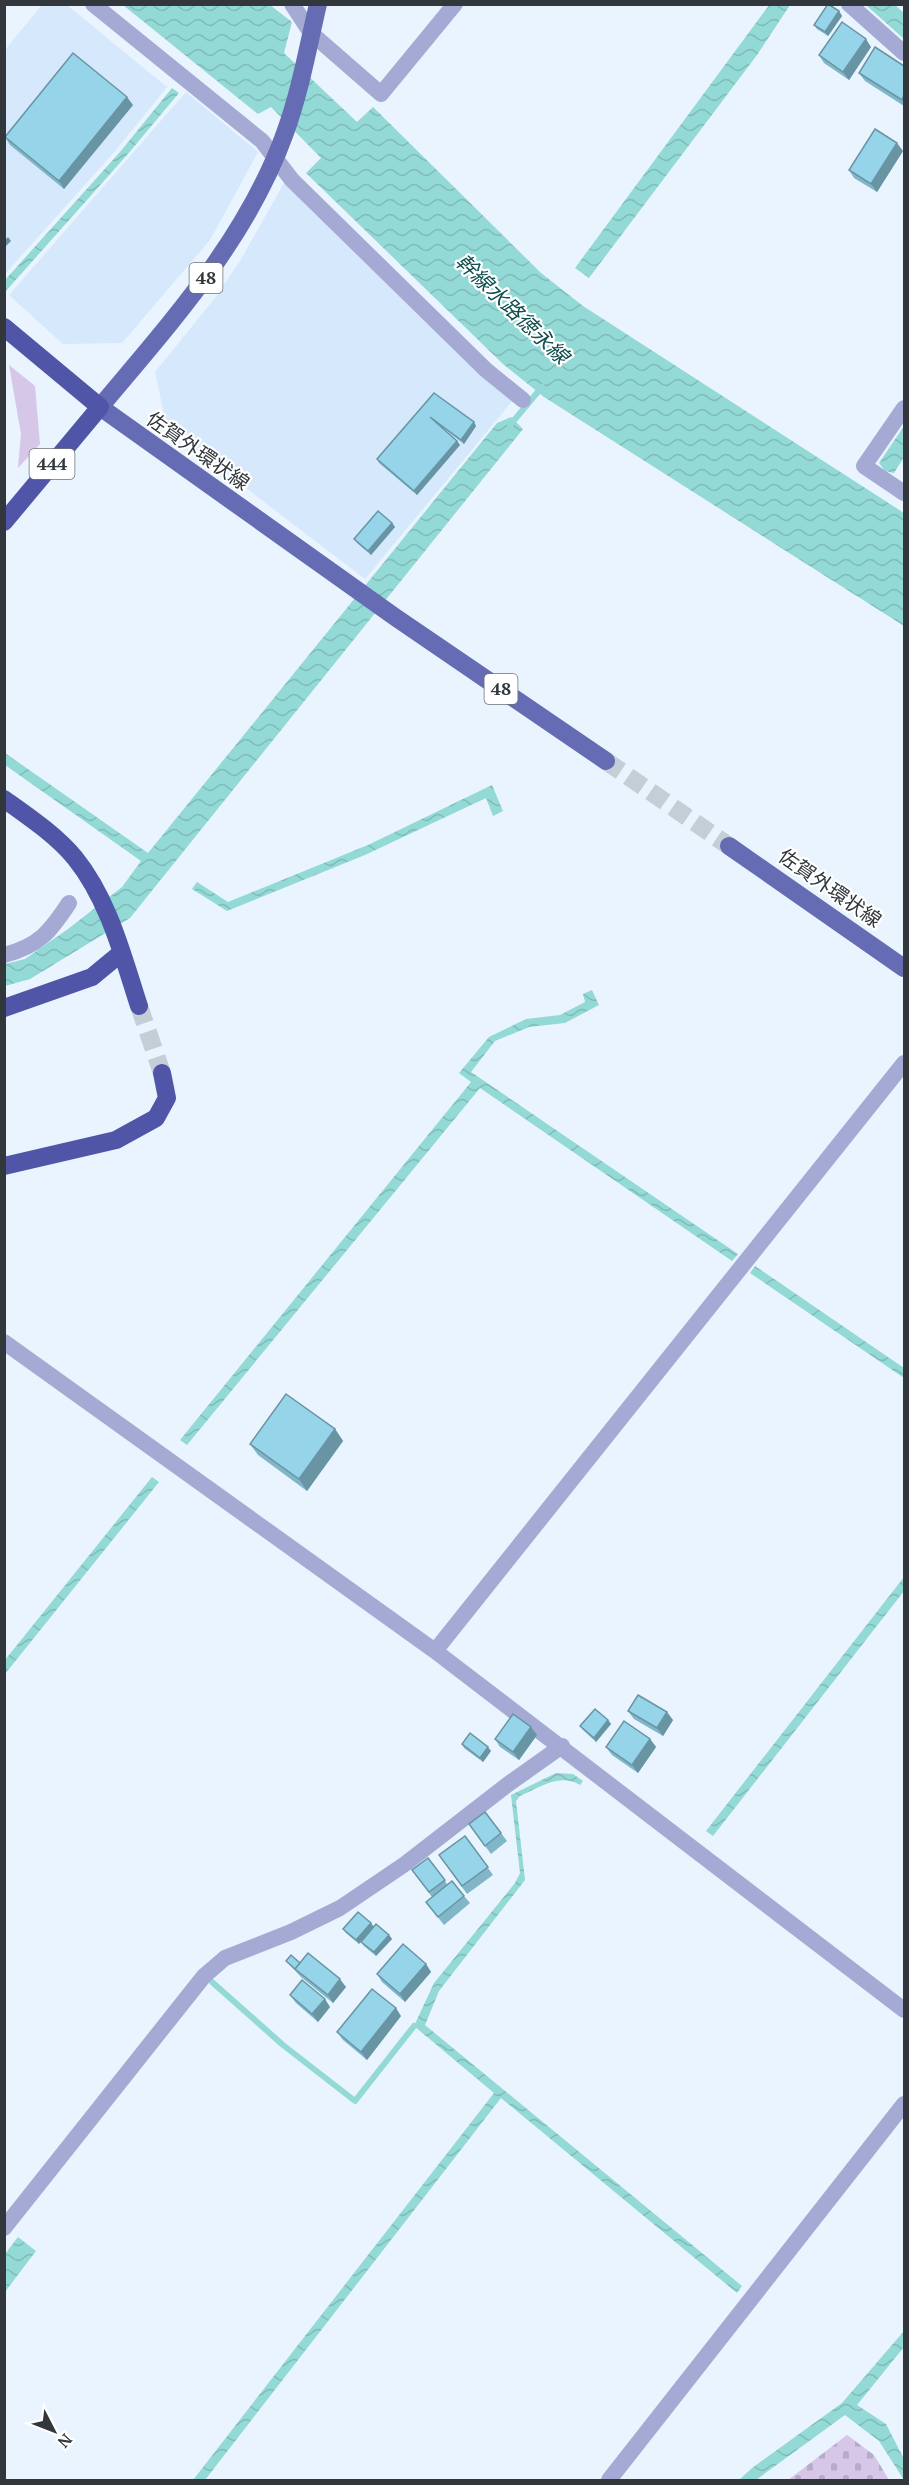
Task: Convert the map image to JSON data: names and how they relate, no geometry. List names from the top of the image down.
{
  "streets": {
    "highway": ["444"],
    "main road": ["48", "佐賀外環状線"]
  },
  "crossings": [
    ["48", "佐賀外環状線"],
    ["48", "444"],
    ["佐賀外環状線", "444"]
  ],
  "water": ["幹線水路徳永線"],
  "north": "bottom right"
}
